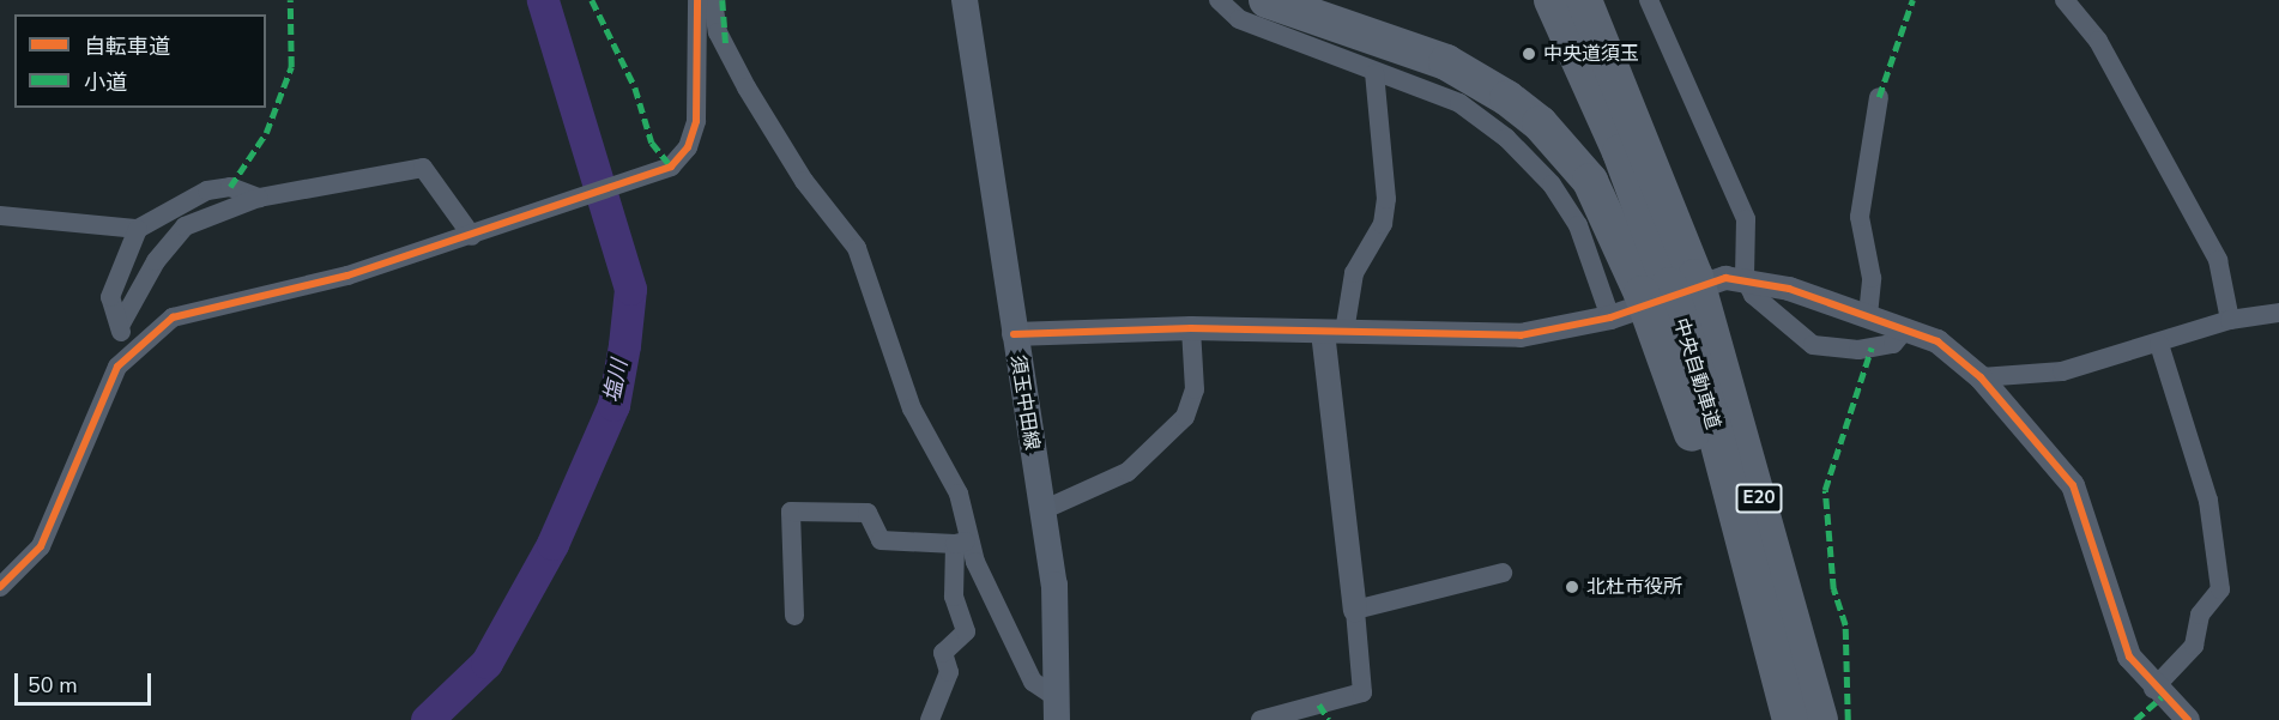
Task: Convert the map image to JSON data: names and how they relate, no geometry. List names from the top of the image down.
{
  "streets": {
    "highway": ["中央自動車道", "E20"],
    "main road": ["須玉中田線"]
  },
  "water": ["塩川"],
  "places": ["中央道須玉", "北杜市役所"],
  "legend": ["自転車道", "小道"],
  "scale_bar": "50 m"
}
